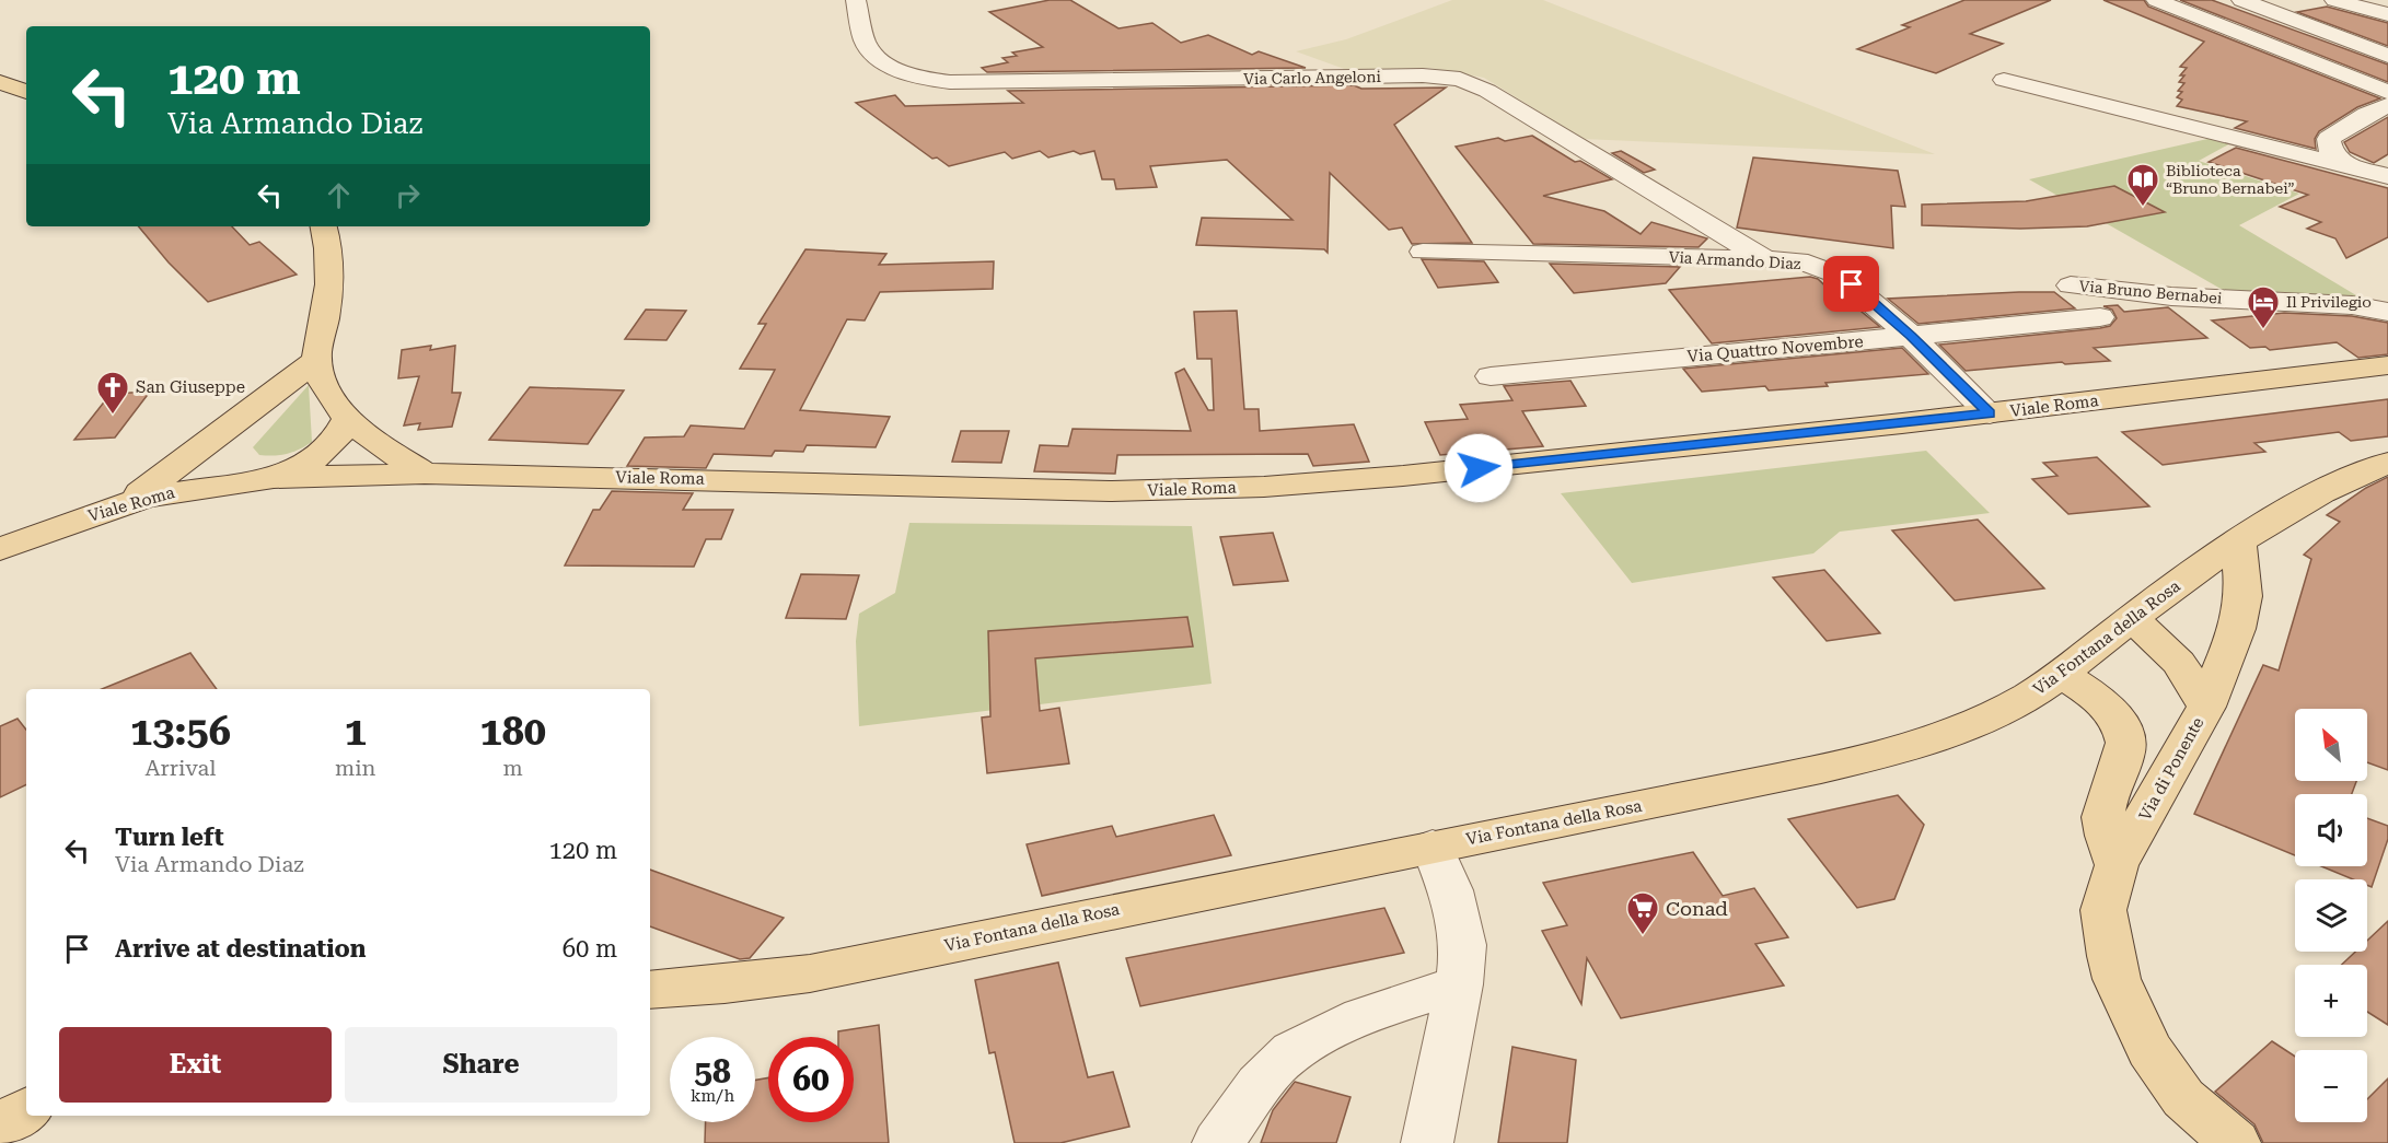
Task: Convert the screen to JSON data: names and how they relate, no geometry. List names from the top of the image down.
{
  "streets": {
    "main road": ["Viale Roma", "Via Fontana della Rosa", "Via di Ponente"],
    "street": [
      "Via Carlo Angeloni",
      "Via Armando Diaz",
      "Via Bruno Bernabei",
      "Via Quattro Novembre"
    ]
  },
  "crossings": [
    ["Via Carlo Angeloni", "Via Armando Diaz"],
    ["Via Armando Diaz", "Via Quattro Novembre"],
    ["Via Armando Diaz", "Viale Roma"],
    ["Via Fontana della Rosa", "Via di Ponente"]
  ],
  "places": {
    "library": ["Biblioteca “Bruno Bernabei”"],
    "hotel": ["Il Privilegio"],
    "church": ["San Giuseppe"],
    "supermarket": ["Conad"]
  },
  "north": "top left",
  "page": {
    "turn": ["120 m", "Via Armando Diaz"],
    "eta": [
      "13:56",
      "Arrival",
      "1",
      "min",
      "180",
      "m"
    ],
    "map_buttons": ["+", "−"],
    "list": [
      {
        "name": "Turn left",
        "note": "Via Armando Diaz",
        "value": "120 m"
      },
      {
        "name": "Arrive at destination",
        "value": "60 m"
      }
    ],
    "buttons": ["Exit", "Share"],
    "speed": "58 km/h",
    "limit": "60"
  }
}
